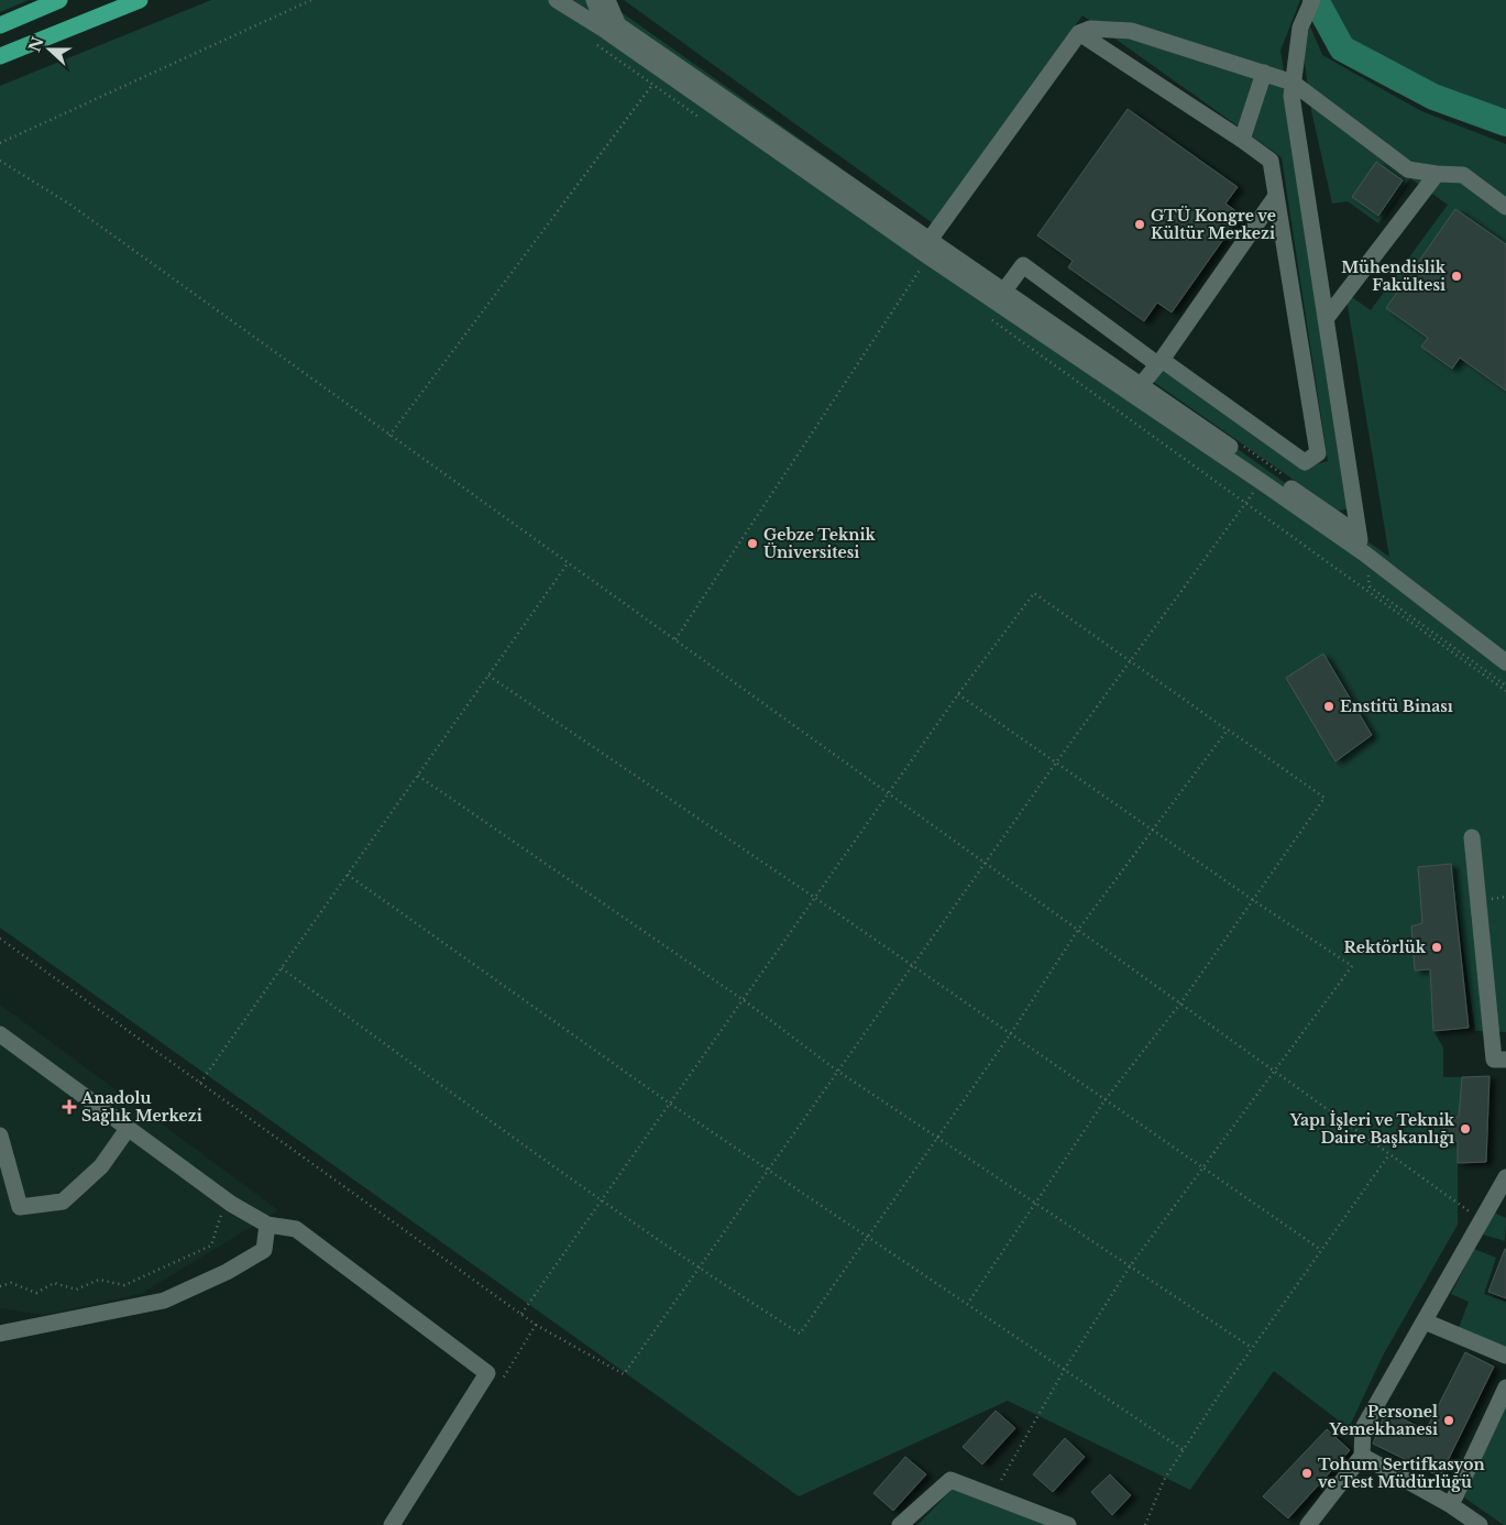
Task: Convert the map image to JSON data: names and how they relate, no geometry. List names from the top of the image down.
{
  "places": {
    "other": [
      "GTÜ Kongre ve Kültür Merkezi",
      "Mühendislik Fakültesi",
      "Gebze Teknik Üniversitesi",
      "Enstitü Binası",
      "Rektörlük",
      "Yapı İşleri ve Teknik Daire Başkanlığı",
      "Personel Yemekhanesi",
      "Tohum Sertifkasyon ve Test Müdürlüğü"
    ],
    "health": ["Anadolu Sağlık Merkezi"]
  },
  "north": "left"
}
